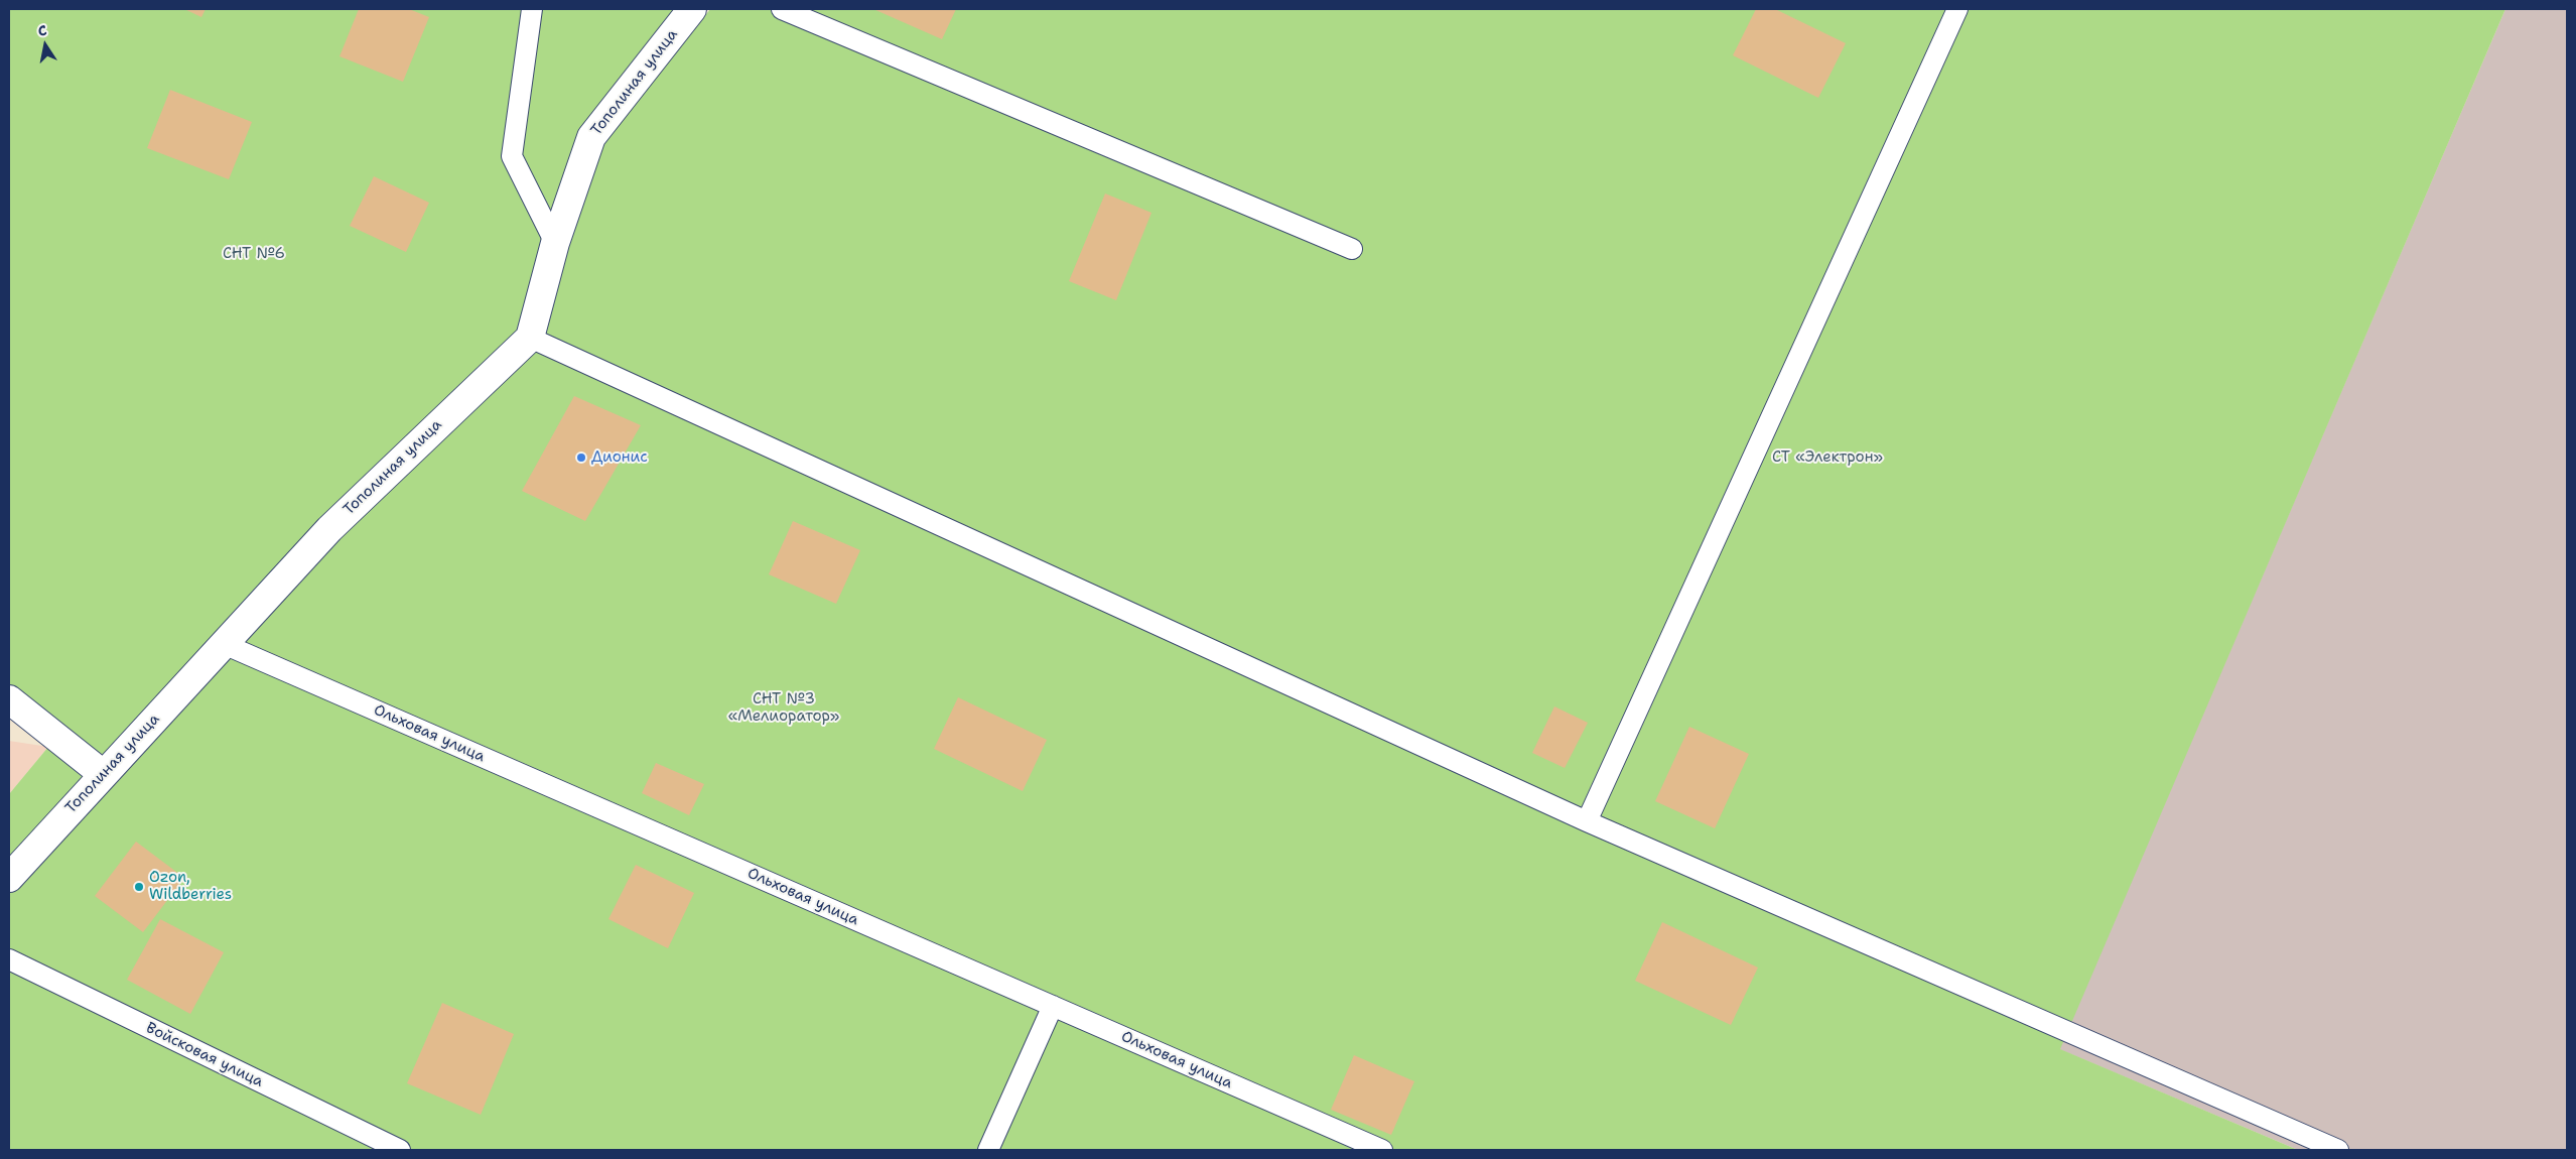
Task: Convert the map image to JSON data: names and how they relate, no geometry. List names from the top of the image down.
{
  "streets": {
    "street": ["Тополиная улица"],
    "lane": ["Ольховая улица", "Войсковая улица"]
  },
  "crossings": [
    ["Тополиная улица", "Ольховая улица"]
  ],
  "parks": ["СНТ №6", "СТ «Электрон»", "СНТ №3 «Мелиоратор»"],
  "places": ["Дионис", "Ozon, Wildberries"],
  "north": "top"
}
